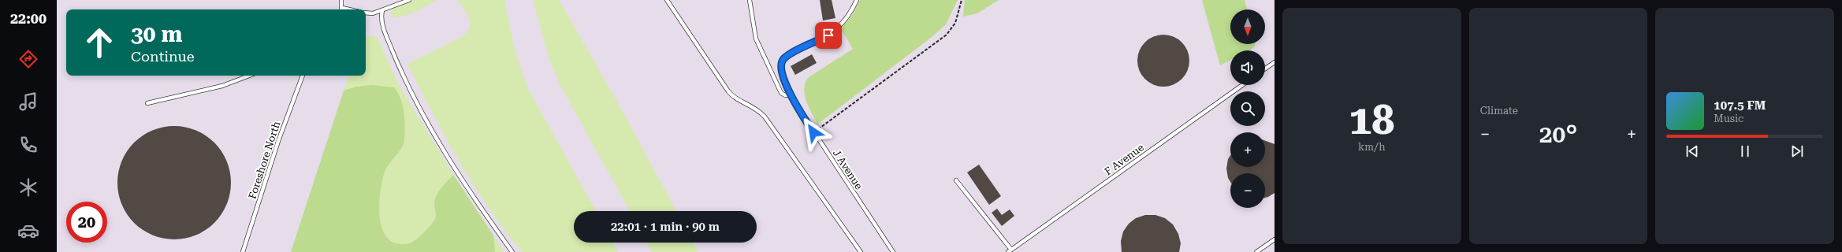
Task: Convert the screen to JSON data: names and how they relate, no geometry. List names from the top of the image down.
{
  "streets": {
    "lane": ["F Avenue", "Foreshore North", "J Avenue"]
  },
  "north": "bottom",
  "page": {
    "tabs": "22:00",
    "tile": [
      ["18", "km/h"],
      "Climate"
    ],
    "map_buttons": ["+", "−"],
    "turn": ["30 m", "Continue"],
    "song": ["107.5 FM", "Music"],
    "heat": ["−", "20°", "+"],
    "limit": "20",
    "trip": "22:01 · 1 min · 90 m"
  }
}
